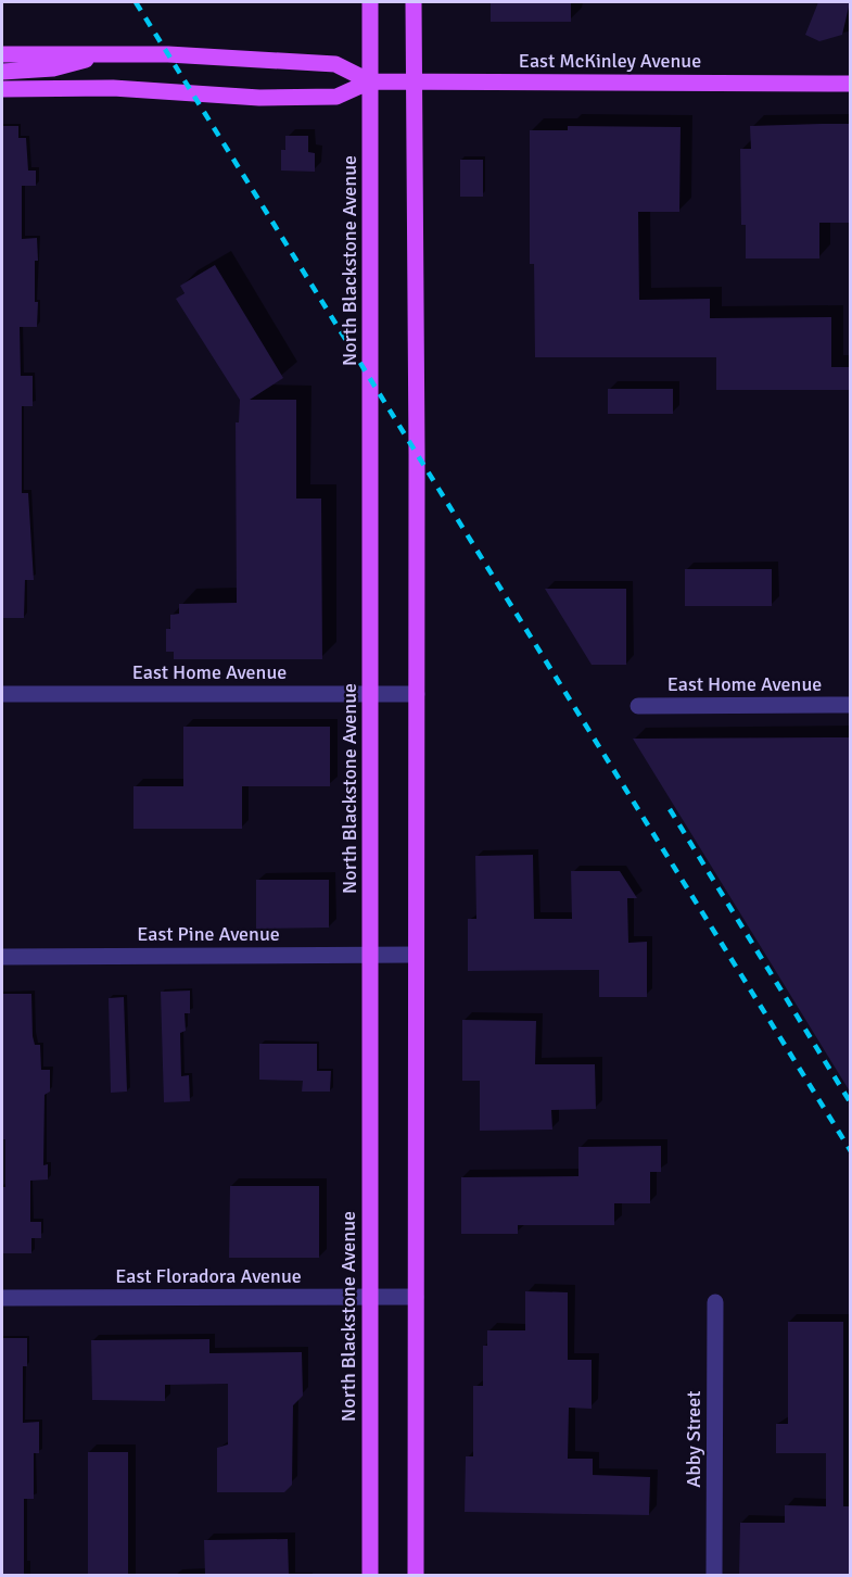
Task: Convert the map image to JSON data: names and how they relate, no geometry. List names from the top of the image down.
{
  "streets": {
    "main road": ["East McKinley Avenue", "North Blackstone Avenue"],
    "street": [
      "East Home Avenue",
      "East Pine Avenue",
      "East Floradora Avenue",
      "Abby Street"
    ]
  },
  "crossings": [
    ["East McKinley Avenue", "North Blackstone Avenue"],
    ["North Blackstone Avenue", "East Home Avenue"],
    ["North Blackstone Avenue", "East Pine Avenue"],
    ["North Blackstone Avenue", "East Floradora Avenue"]
  ]
}
